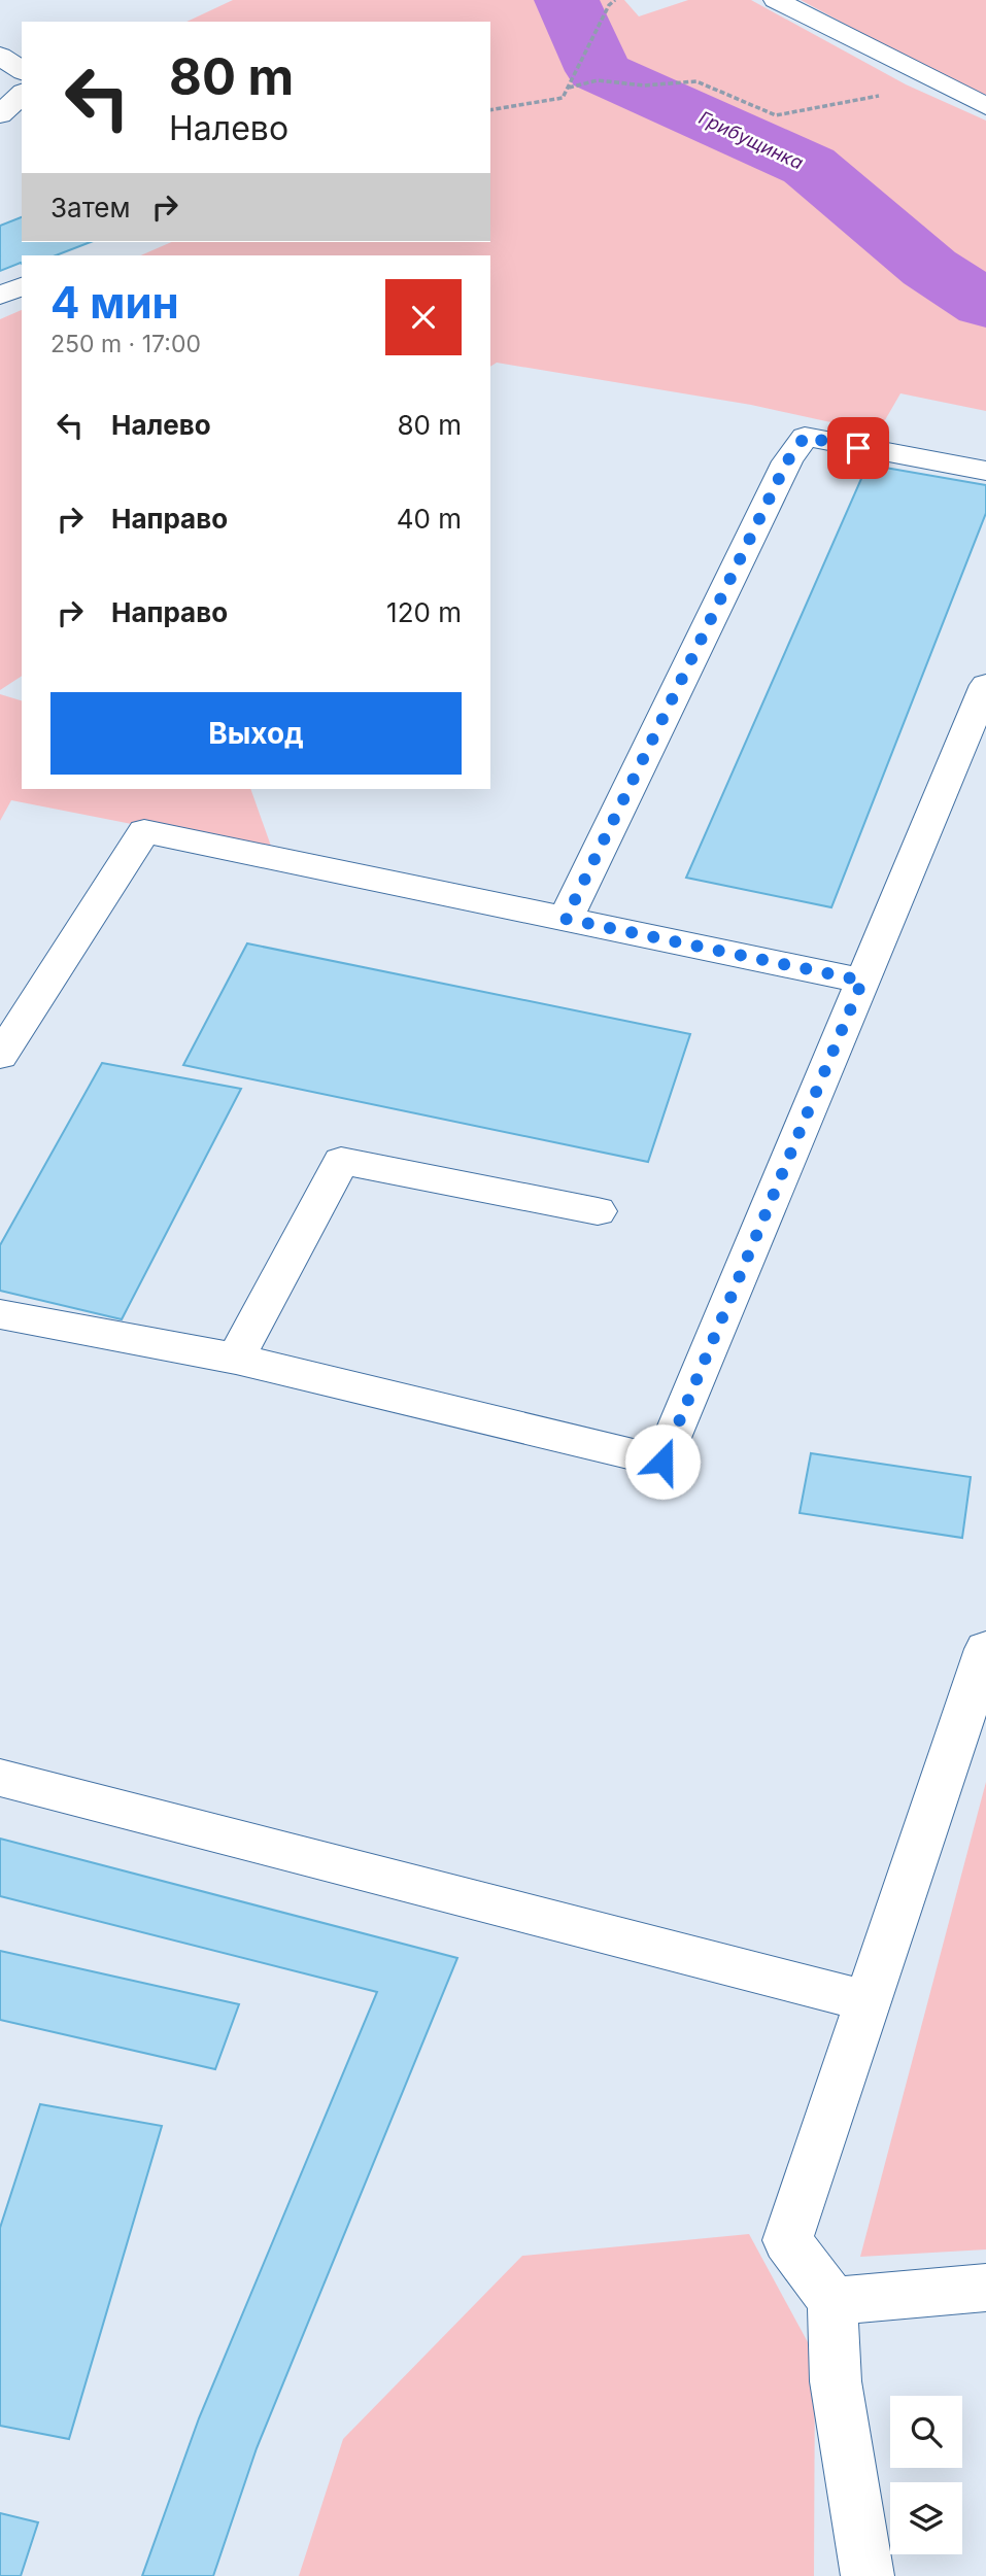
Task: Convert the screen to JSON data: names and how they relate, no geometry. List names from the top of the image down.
{
  "water": ["Грибущинка"],
  "page": {
    "turn": ["80 m", "Налево"],
    "then": "Затем",
    "heading": ["4 мин", "250 m · 17:00"],
    "list": [
      {
        "name": "Налево",
        "value": "80 m"
      },
      {
        "name": "Направо",
        "value": "40 m"
      },
      {
        "name": "Направо",
        "value": "120 m"
      }
    ],
    "buttons": "Выход"
  }
}
